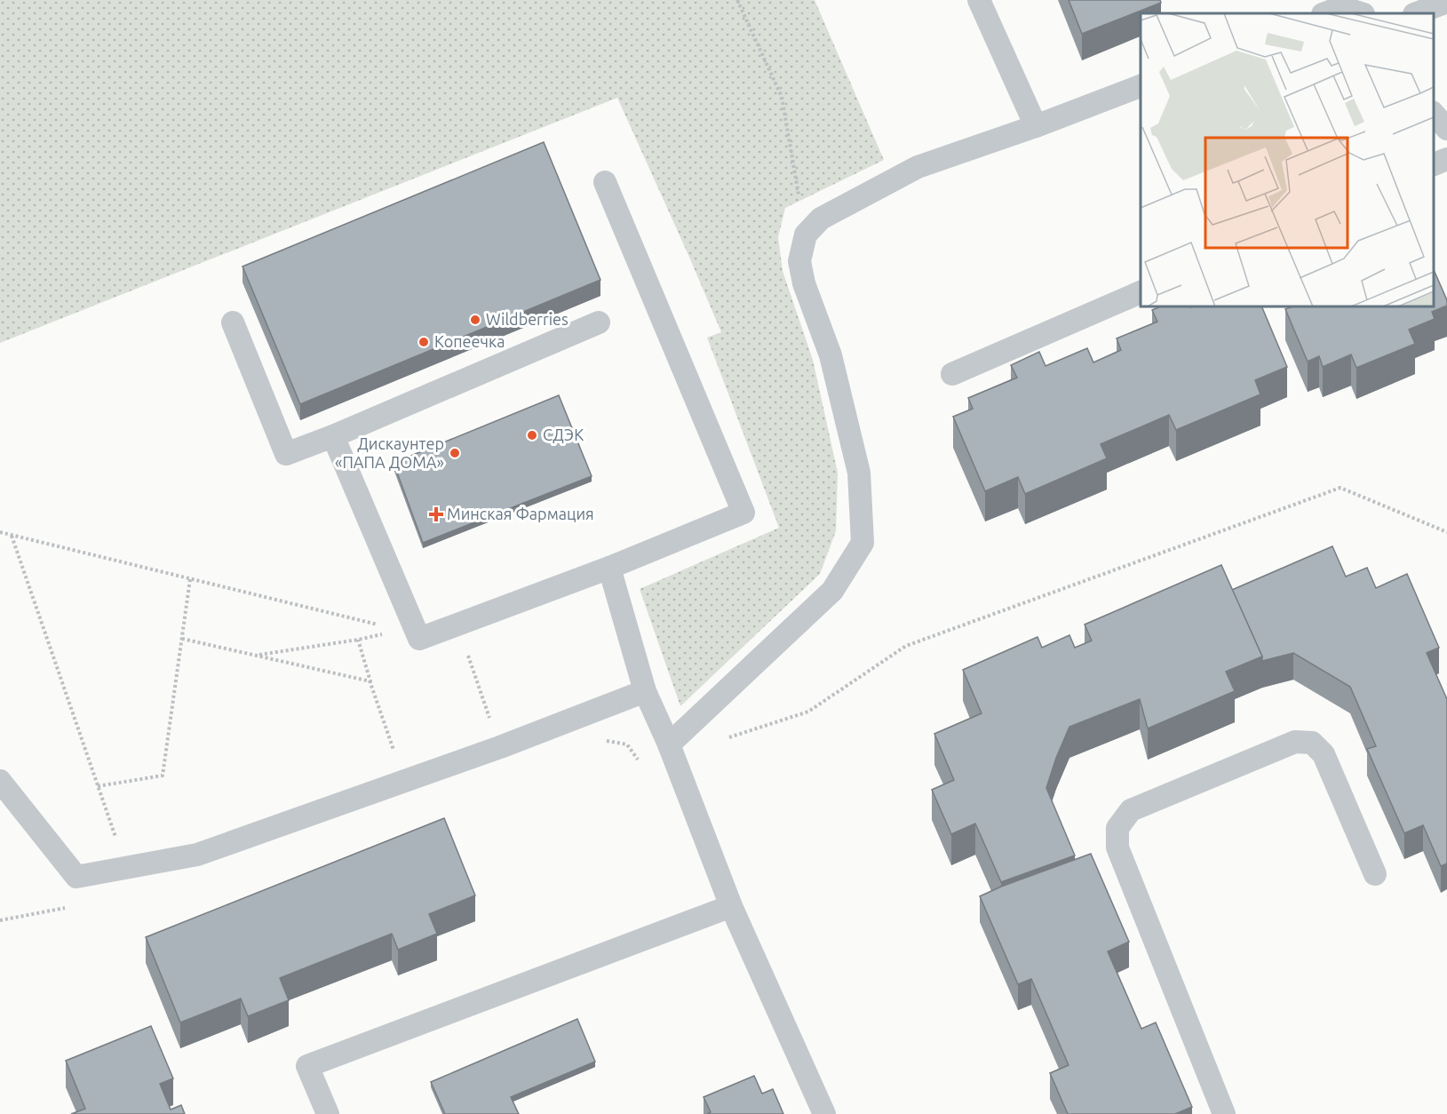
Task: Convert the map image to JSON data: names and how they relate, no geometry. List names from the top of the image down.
{
  "places": {
    "other": [
      "Wildberries",
      "Копеечка",
      "СДЭК",
      "Дискаунтер «ПАПА ДОМА»"
    ],
    "health": ["Минская Фармация"]
  }
}
